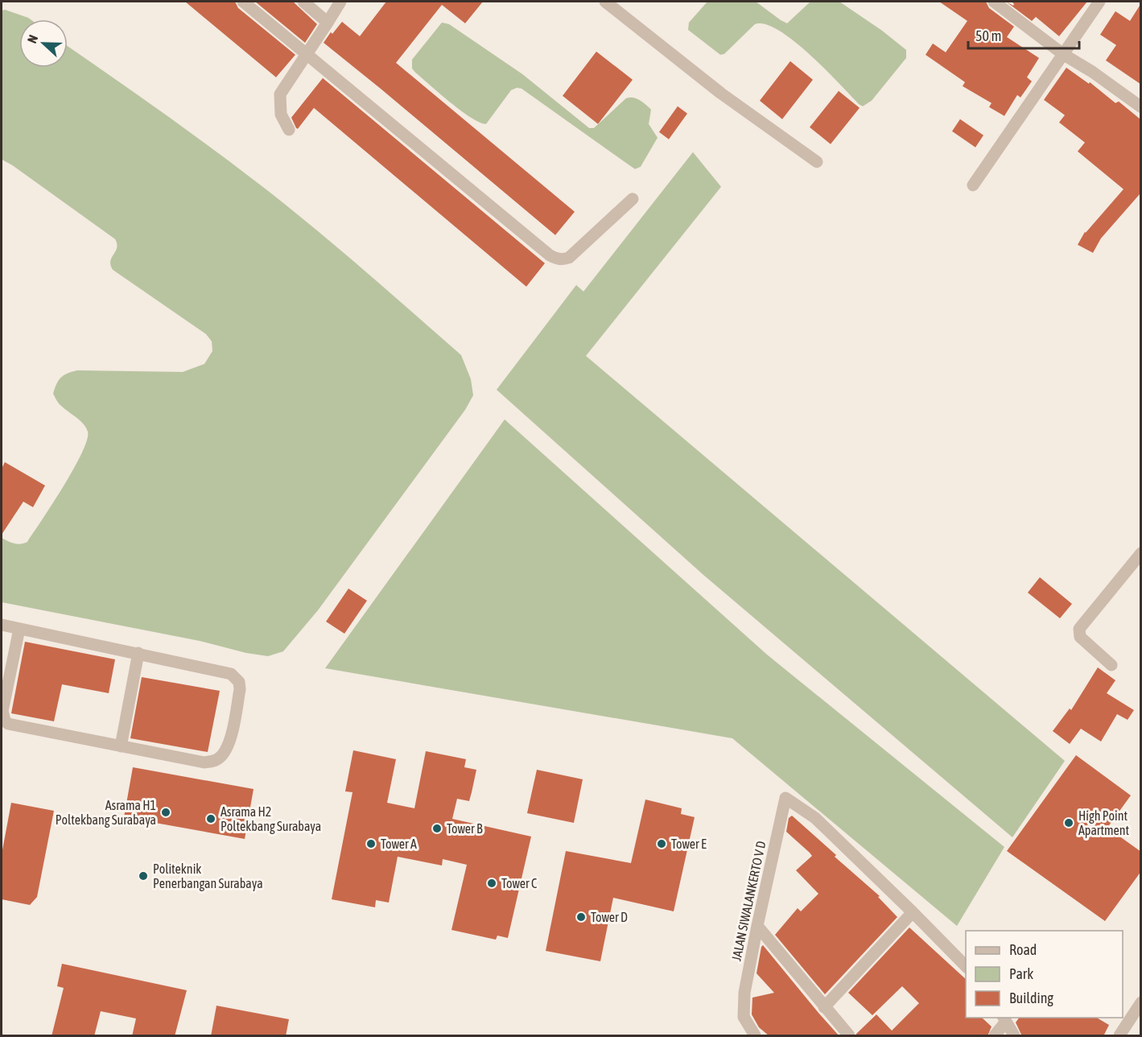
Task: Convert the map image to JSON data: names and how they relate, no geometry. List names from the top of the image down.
{
  "streets": {
    "street": ["JALAN SIWALANKERTO V D"]
  },
  "places": [
    "Asrama H1 Poltekbang Surabaya",
    "Asrama H2 Poltekbang Surabaya",
    "High Point Apartment",
    "Tower B",
    "Tower A",
    "Tower E",
    "Politeknik Penerbangan Surabaya",
    "Tower C",
    "Tower D"
  ],
  "legend": ["Road", "Park", "Building"],
  "scale_bar": "50 m",
  "north": "left"
}
